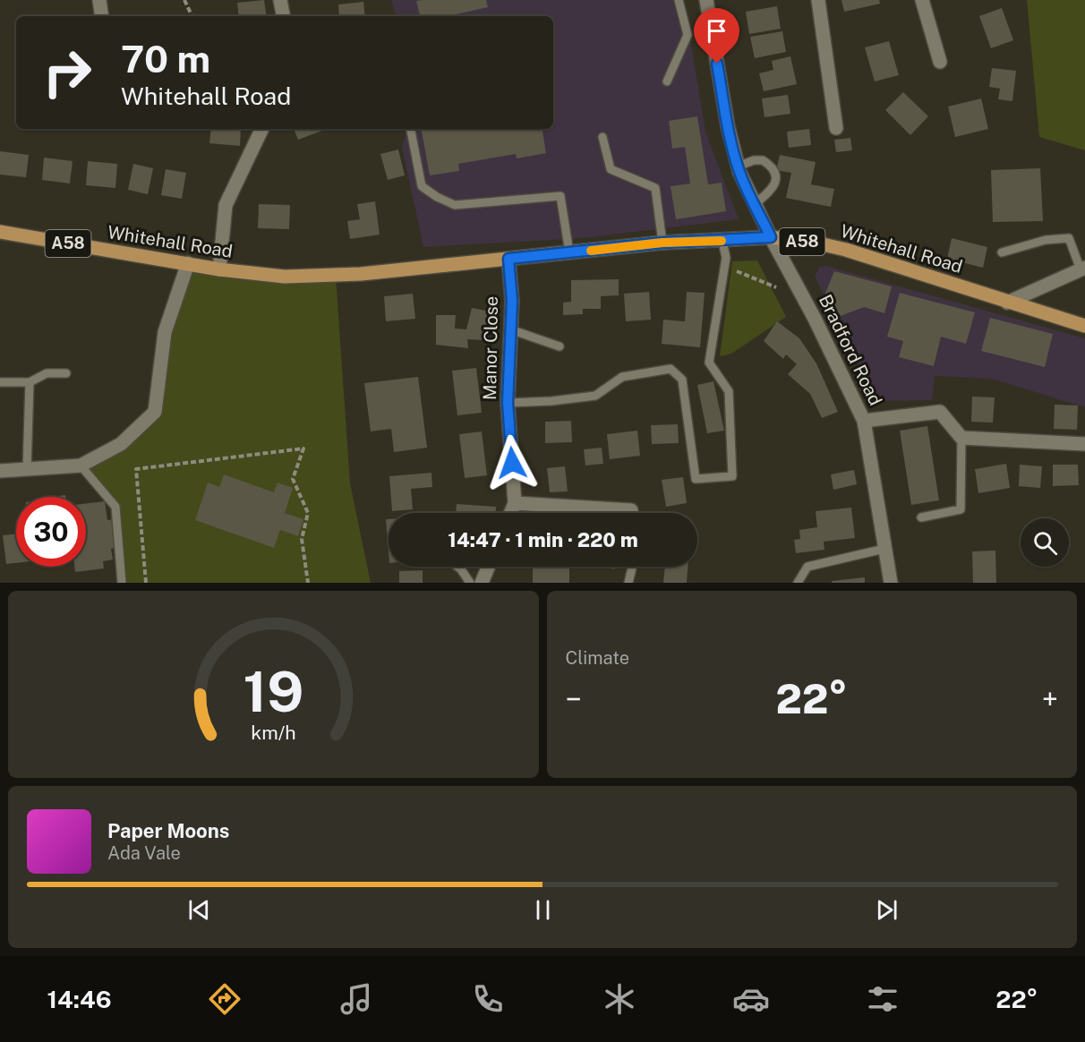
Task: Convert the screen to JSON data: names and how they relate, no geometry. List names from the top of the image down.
{
  "streets": {
    "main road": ["Whitehall Road", "A58"],
    "street": ["Manor Close", "Bradford Road"]
  },
  "crossings": [
    ["Whitehall Road", "Manor Close"],
    ["Whitehall Road", "Bradford Road"]
  ],
  "page": {
    "turn": ["70 m", "Whitehall Road"],
    "limit": "30",
    "trip": "14:47 · 1 min · 220 m",
    "tile": "Climate",
    "heat": ["−", "22°", "+"],
    "song": ["Paper Moons", "Ada Vale"],
    "tabs": ["14:46", "22°"],
    "gauge": ["19", "km/h"]
  }
}
